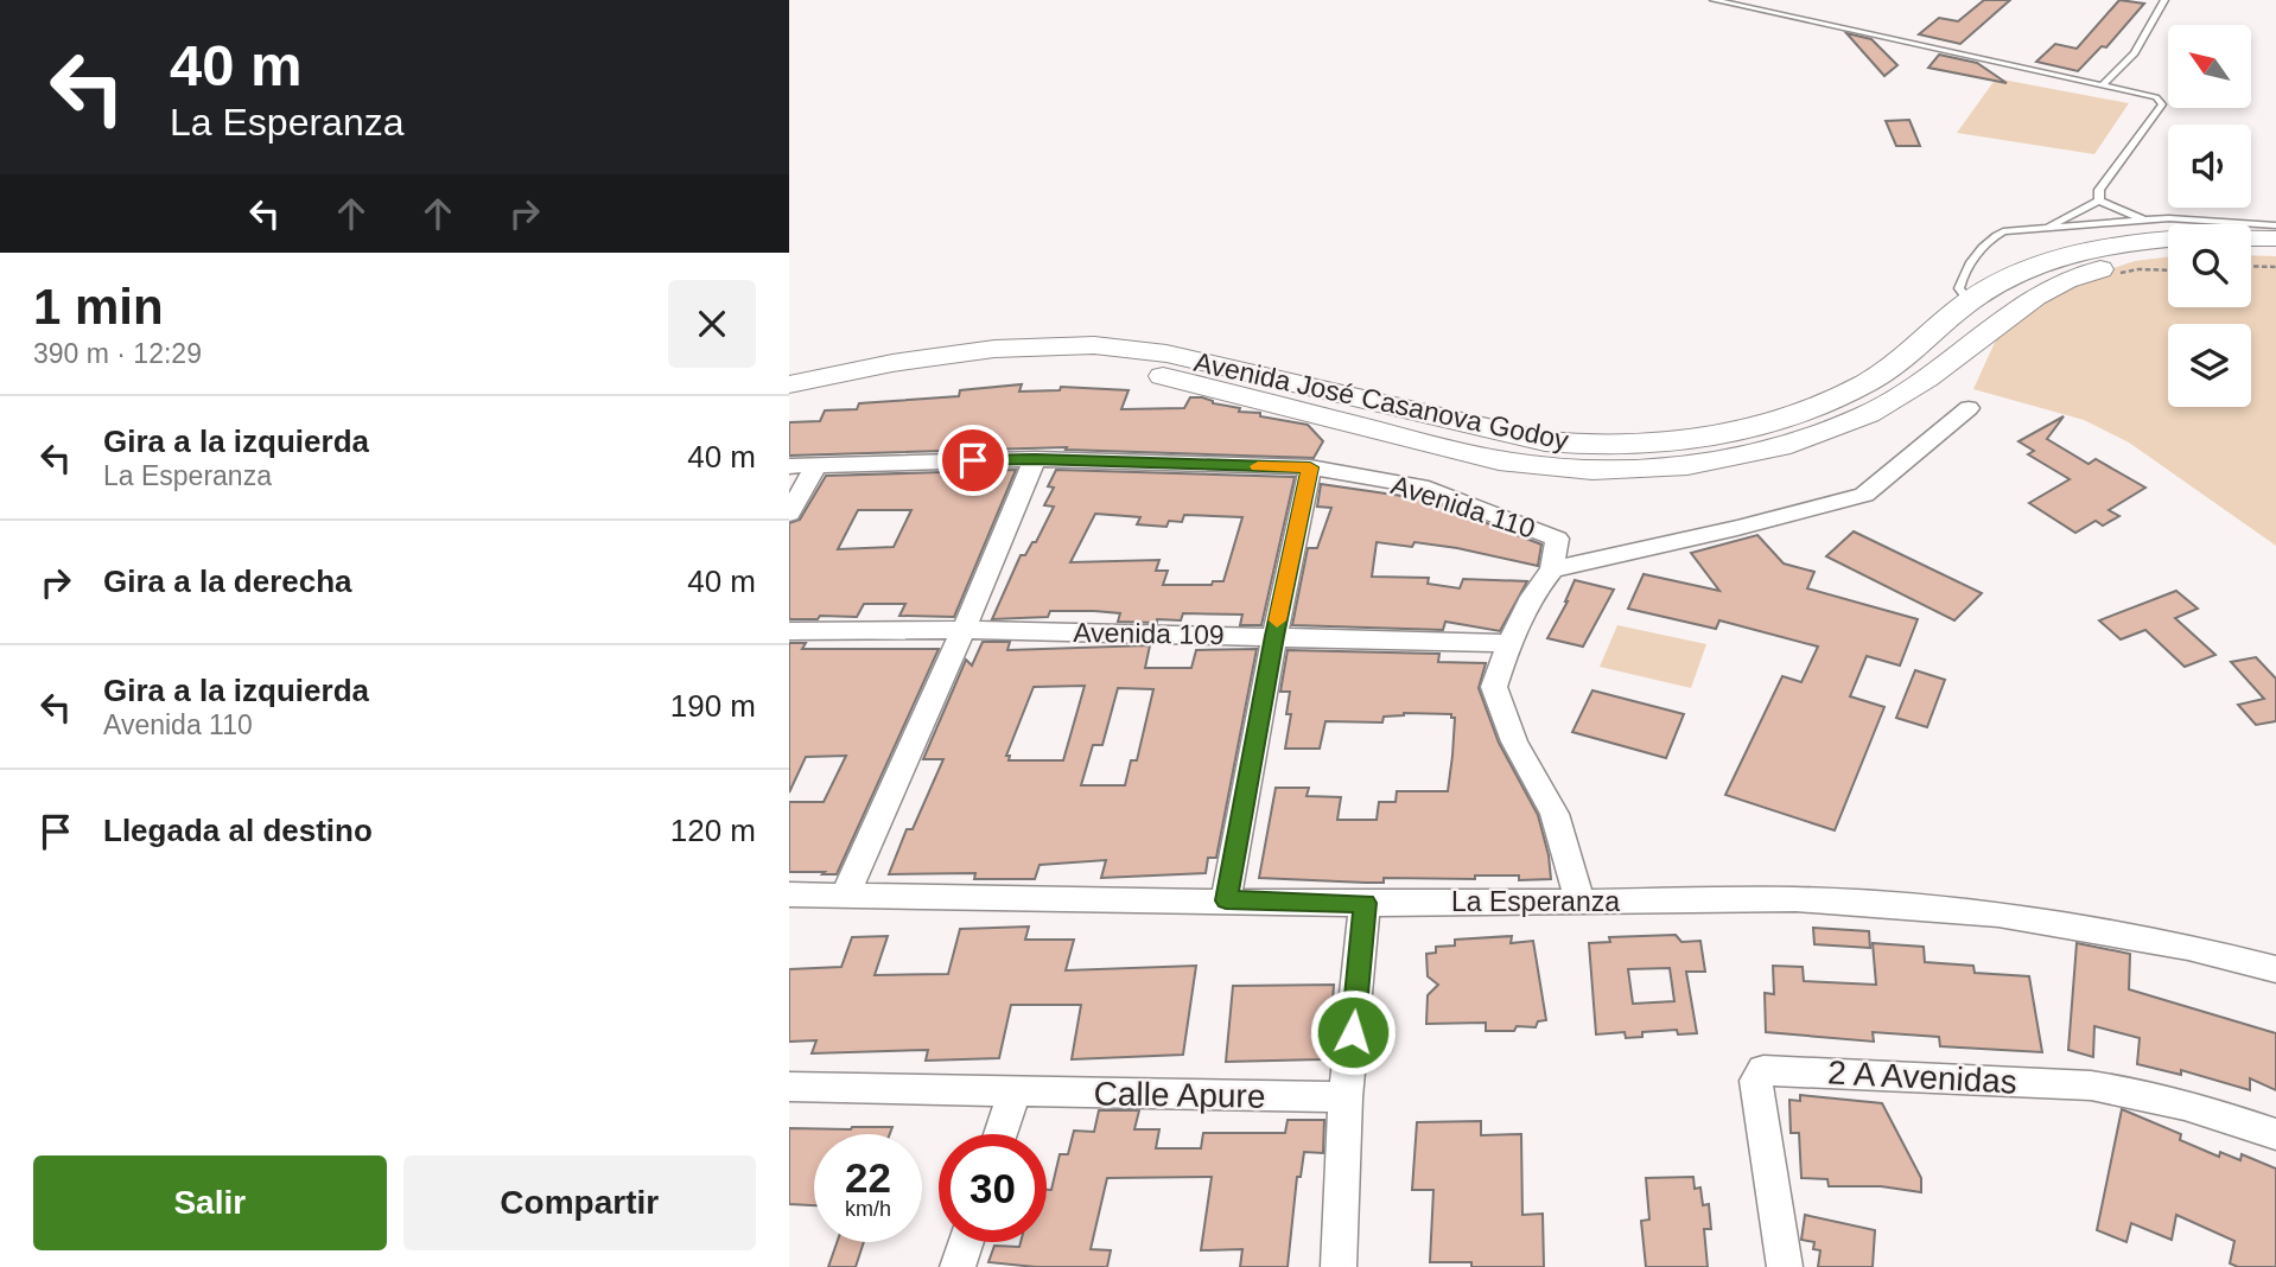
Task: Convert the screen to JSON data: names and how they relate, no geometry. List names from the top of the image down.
{
  "streets": {
    "street": [
      "Avenida José Casanova Godoy",
      "Avenida 110",
      "Avenida 109",
      "La Esperanza",
      "2 A Avenidas",
      "Calle Apure"
    ]
  },
  "north": "top left",
  "page": {
    "turn": ["40 m", "La Esperanza"],
    "heading": ["1 min", "390 m · 12:29"],
    "list": [
      {
        "name": "Gira a la izquierda",
        "note": "La Esperanza",
        "value": "40 m"
      },
      {
        "name": "Gira a la derecha",
        "value": "40 m"
      },
      {
        "name": "Gira a la izquierda",
        "note": "Avenida 110",
        "value": "190 m"
      },
      {
        "name": "Llegada al destino",
        "value": "120 m"
      }
    ],
    "speed": "22 km/h",
    "limit": "30",
    "buttons": ["Salir", "Compartir"]
  }
}
